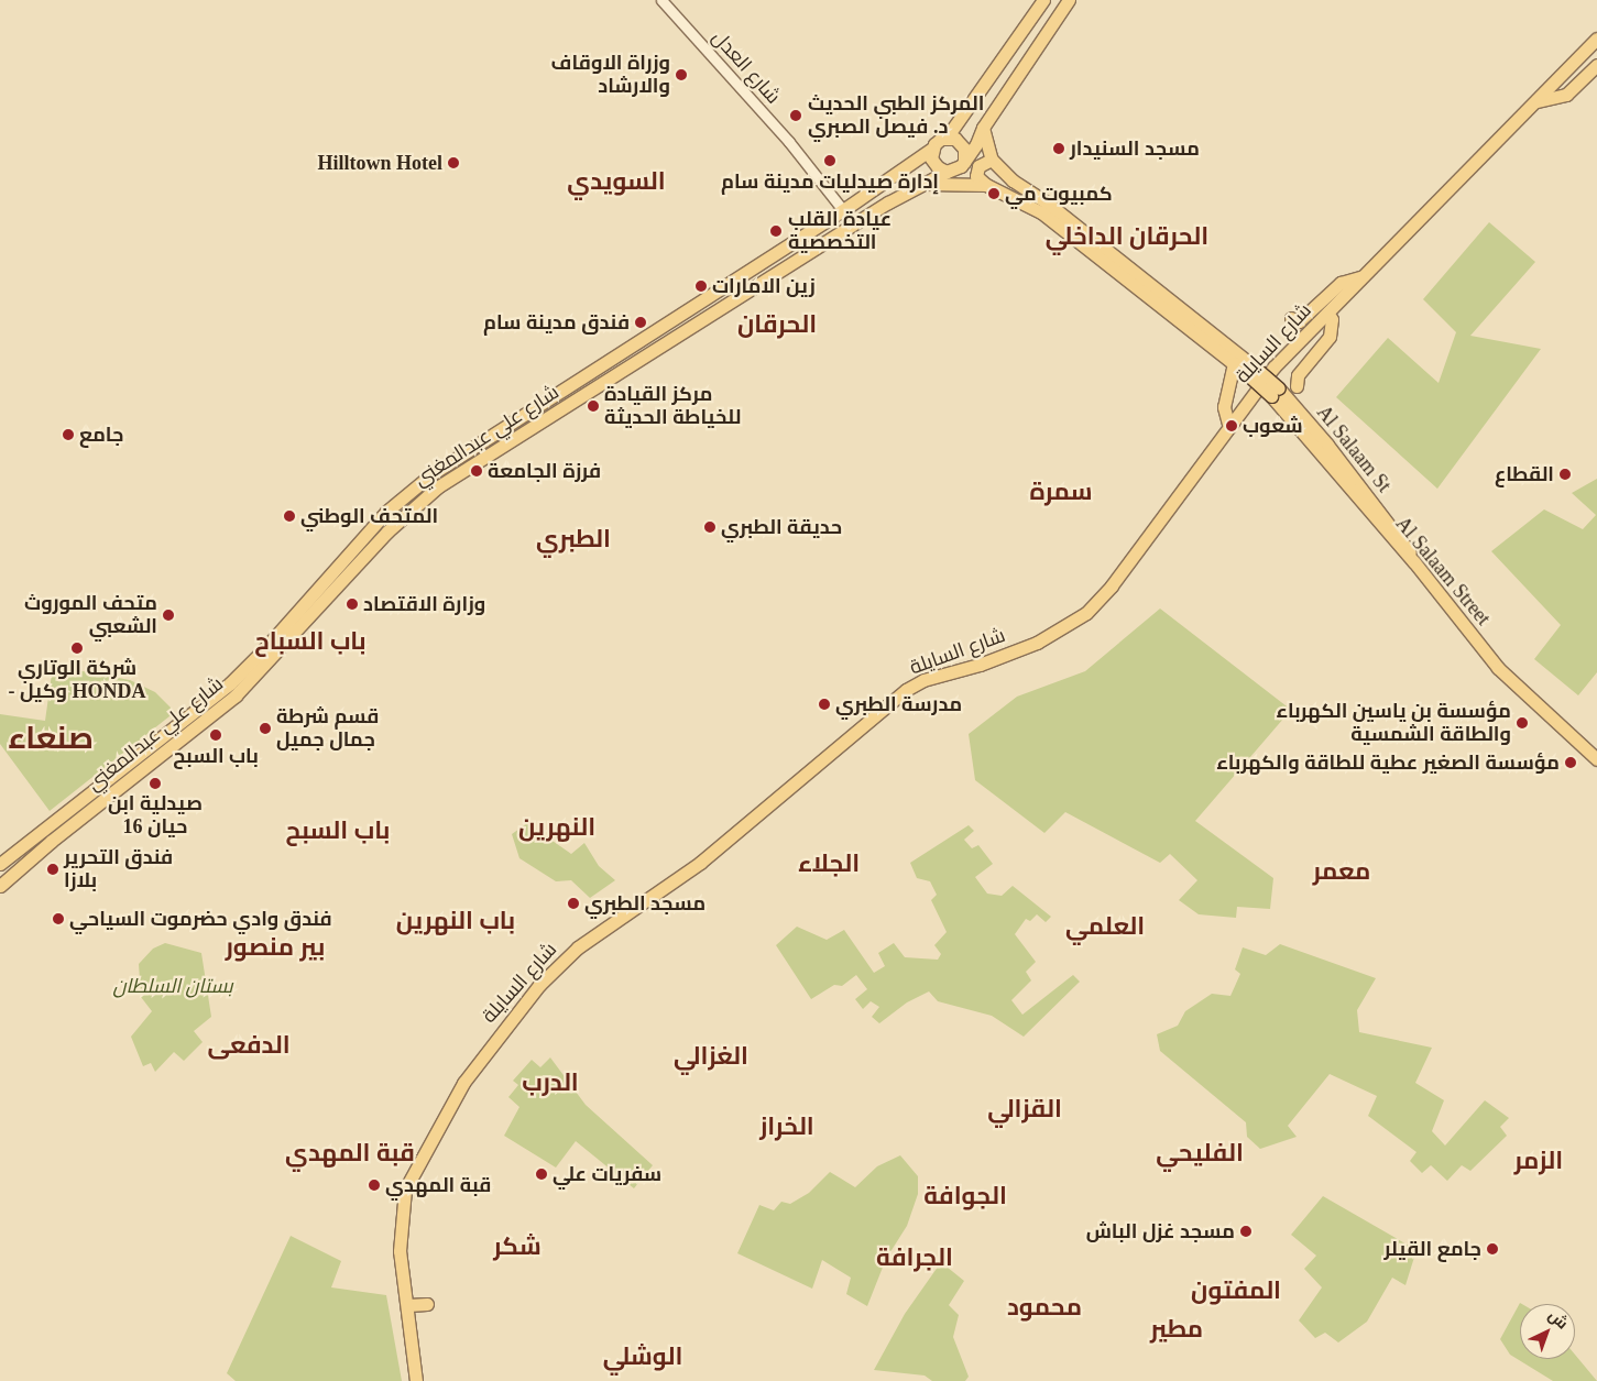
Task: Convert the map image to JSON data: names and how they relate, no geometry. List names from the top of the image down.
{
  "streets": {
    "main road": [
      "شارع السايلة",
      "شارع علي عبدالمغني",
      "Al Salaam St",
      "Al Salaam Street"
    ],
    "street": ["شارع العدل"]
  },
  "crossings": [
    ["شارع العدل", "شارع علي عبدالمغني"],
    ["Al Salaam St", "Al Salaam Street"]
  ],
  "districts": [
    "السويدي",
    "الحرقان الداخلي",
    "الحرقان",
    "سمرة",
    "الطبري",
    "باب السباح",
    "صنعاء",
    "النهرين",
    "باب السبح",
    "الجلاء",
    "معمر",
    "باب النهرين",
    "العلمي",
    "بير منصور",
    "الدفعى",
    "الغزالي",
    "الدرب",
    "القزالي",
    "الخراز",
    "قبة المهدي",
    "الفليحي",
    "الزمر",
    "الجوافة",
    "شكر",
    "الجرافة",
    "المفتون",
    "محمود",
    "مطير",
    "الوشلي"
  ],
  "parks": ["بستان السلطان"],
  "places": [
    "وزراة الاوقاف والارشاد",
    "المركز الطبي الحديث د. فيصل الصبري",
    "مسجد السنيدار",
    "إدارة صيدليات مدينة سام",
    "Hilltown Hotel",
    "كمبيوت مي",
    "عيادة القلب التخصصية",
    "زين الامارات",
    "فندق مدينة سام",
    "مركز القيادة للخياطة الحديثة",
    "شعوب",
    "جامع",
    "فرزة الجامعة",
    "القطاع",
    "المتحف الوطني",
    "حديقة الطبري",
    "وزارة الاقتصاد",
    "متحف الموروث الشعبي",
    "شركة الوتاري - وكيل HONDA",
    "مدرسة الطبري",
    "مؤسسة بن ياسين الكهرباء والطاقة الشمسية",
    "قسم شرطة جمال جميل",
    "باب السبح",
    "مؤسسة الصغير عطية للطاقة والكهرباء",
    "صيدلية ابن حيان 16",
    "فندق التحرير بلازا",
    "مسجد الطبري",
    "فندق وادي حضرموت السياحي",
    "سفريات علي",
    "قبة المهدي",
    "مسجد غزل الباش",
    "جامع القيلر"
  ],
  "north": "top right"
}
